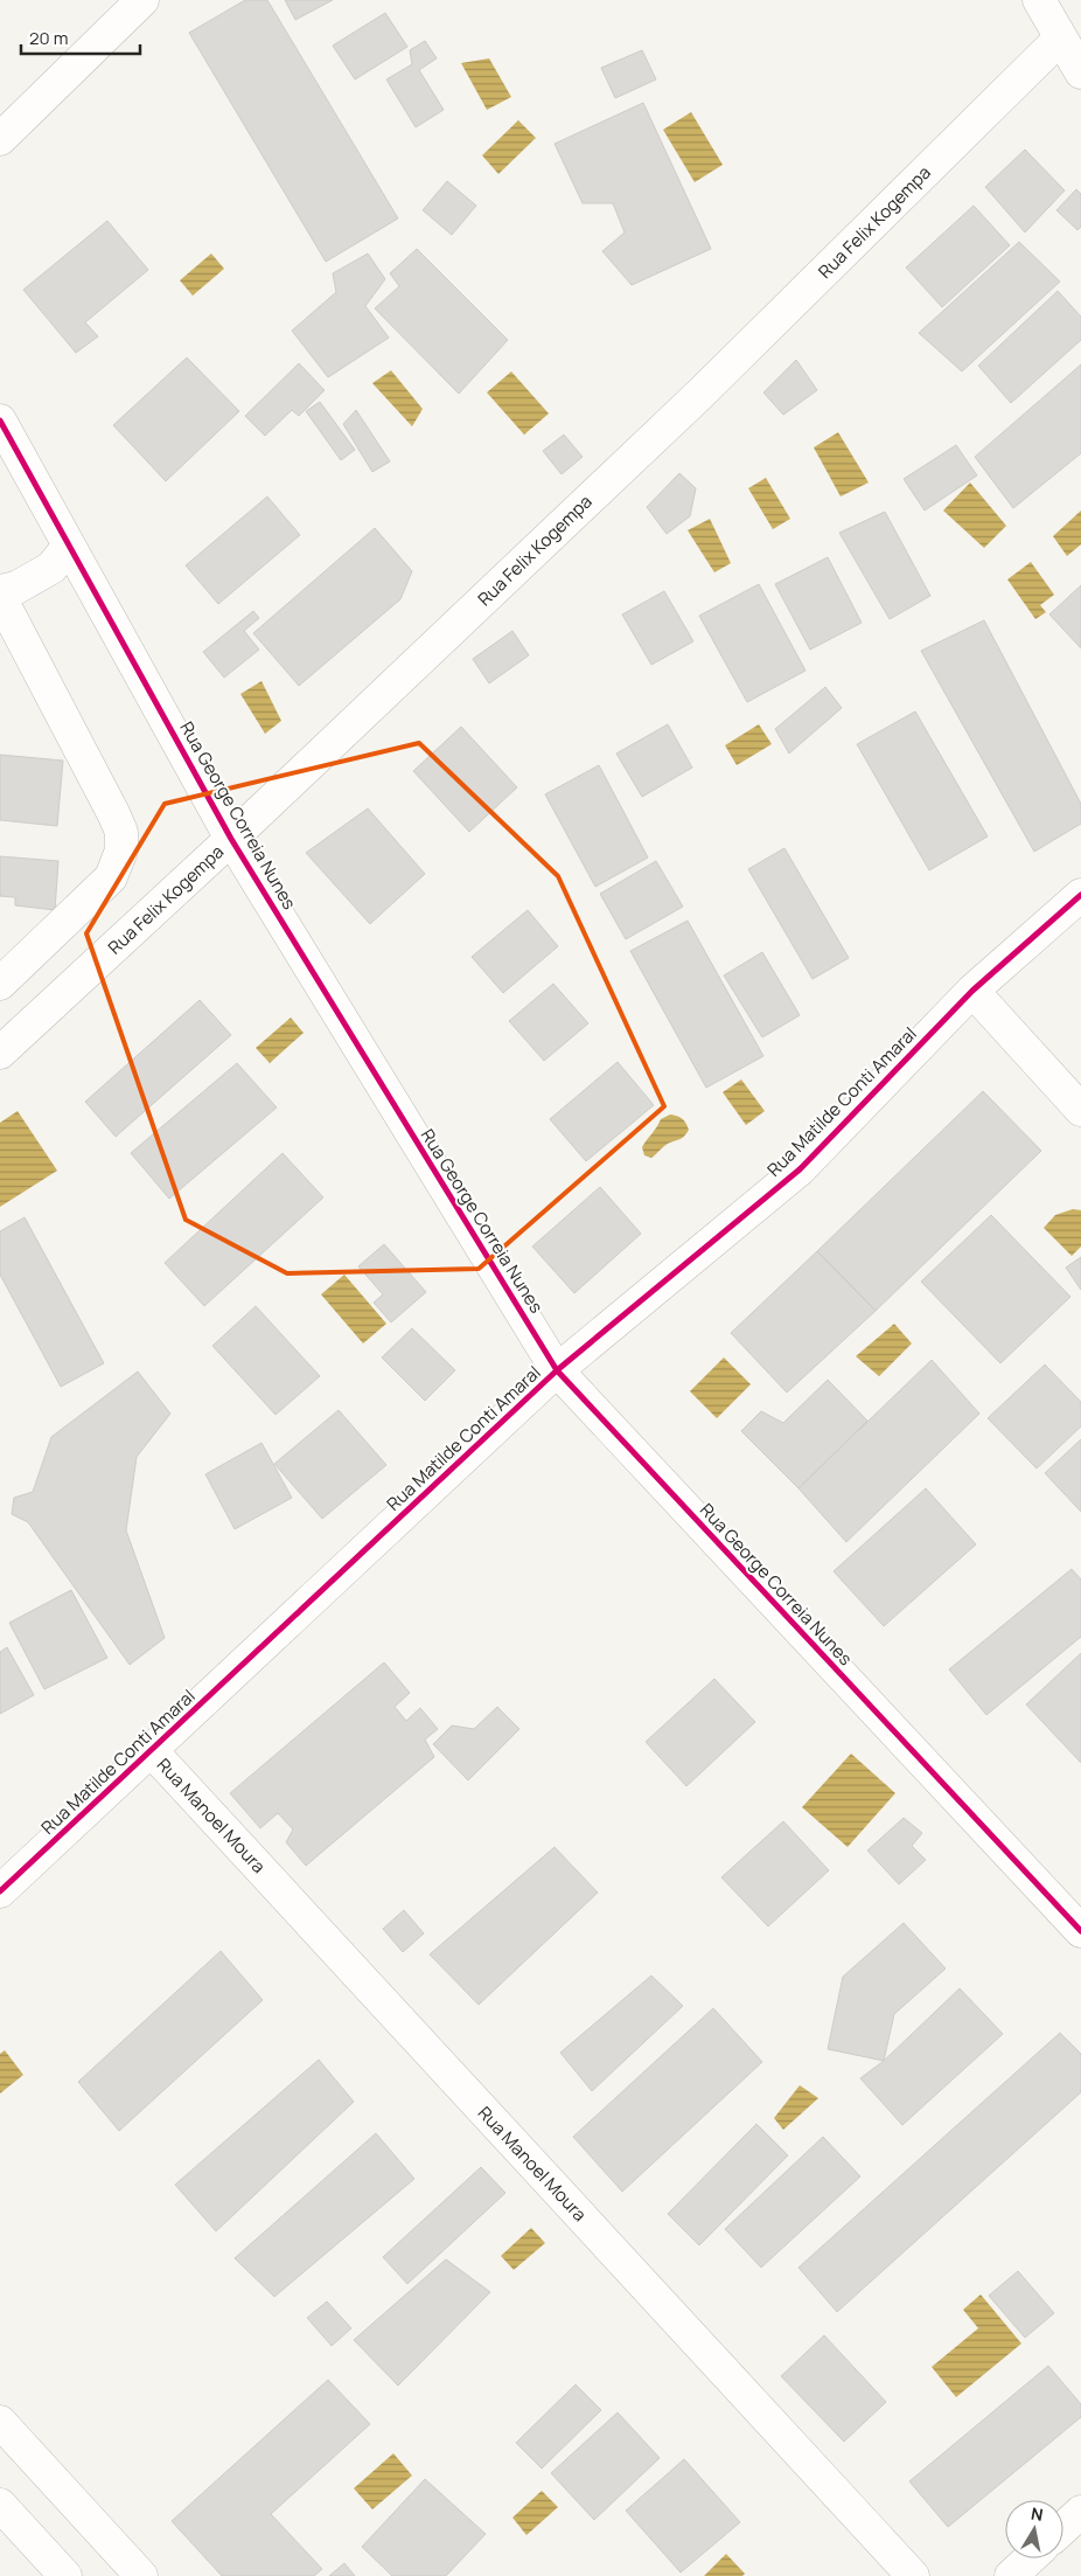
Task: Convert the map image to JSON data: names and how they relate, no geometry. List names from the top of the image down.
{
  "streets": {
    "street": [
      "Rua Felix Kogempa",
      "Rua George Correia Nunes",
      "Rua Matilde Conti Amaral",
      "Rua Manoel Moura"
    ]
  },
  "crossings": [
    ["Rua Felix Kogempa", "Rua George Correia Nunes"],
    ["Rua George Correia Nunes", "Rua Matilde Conti Amaral"],
    ["Rua Matilde Conti Amaral", "Rua Manoel Moura"]
  ],
  "scale_bar": "20 m",
  "north": "top"
}
